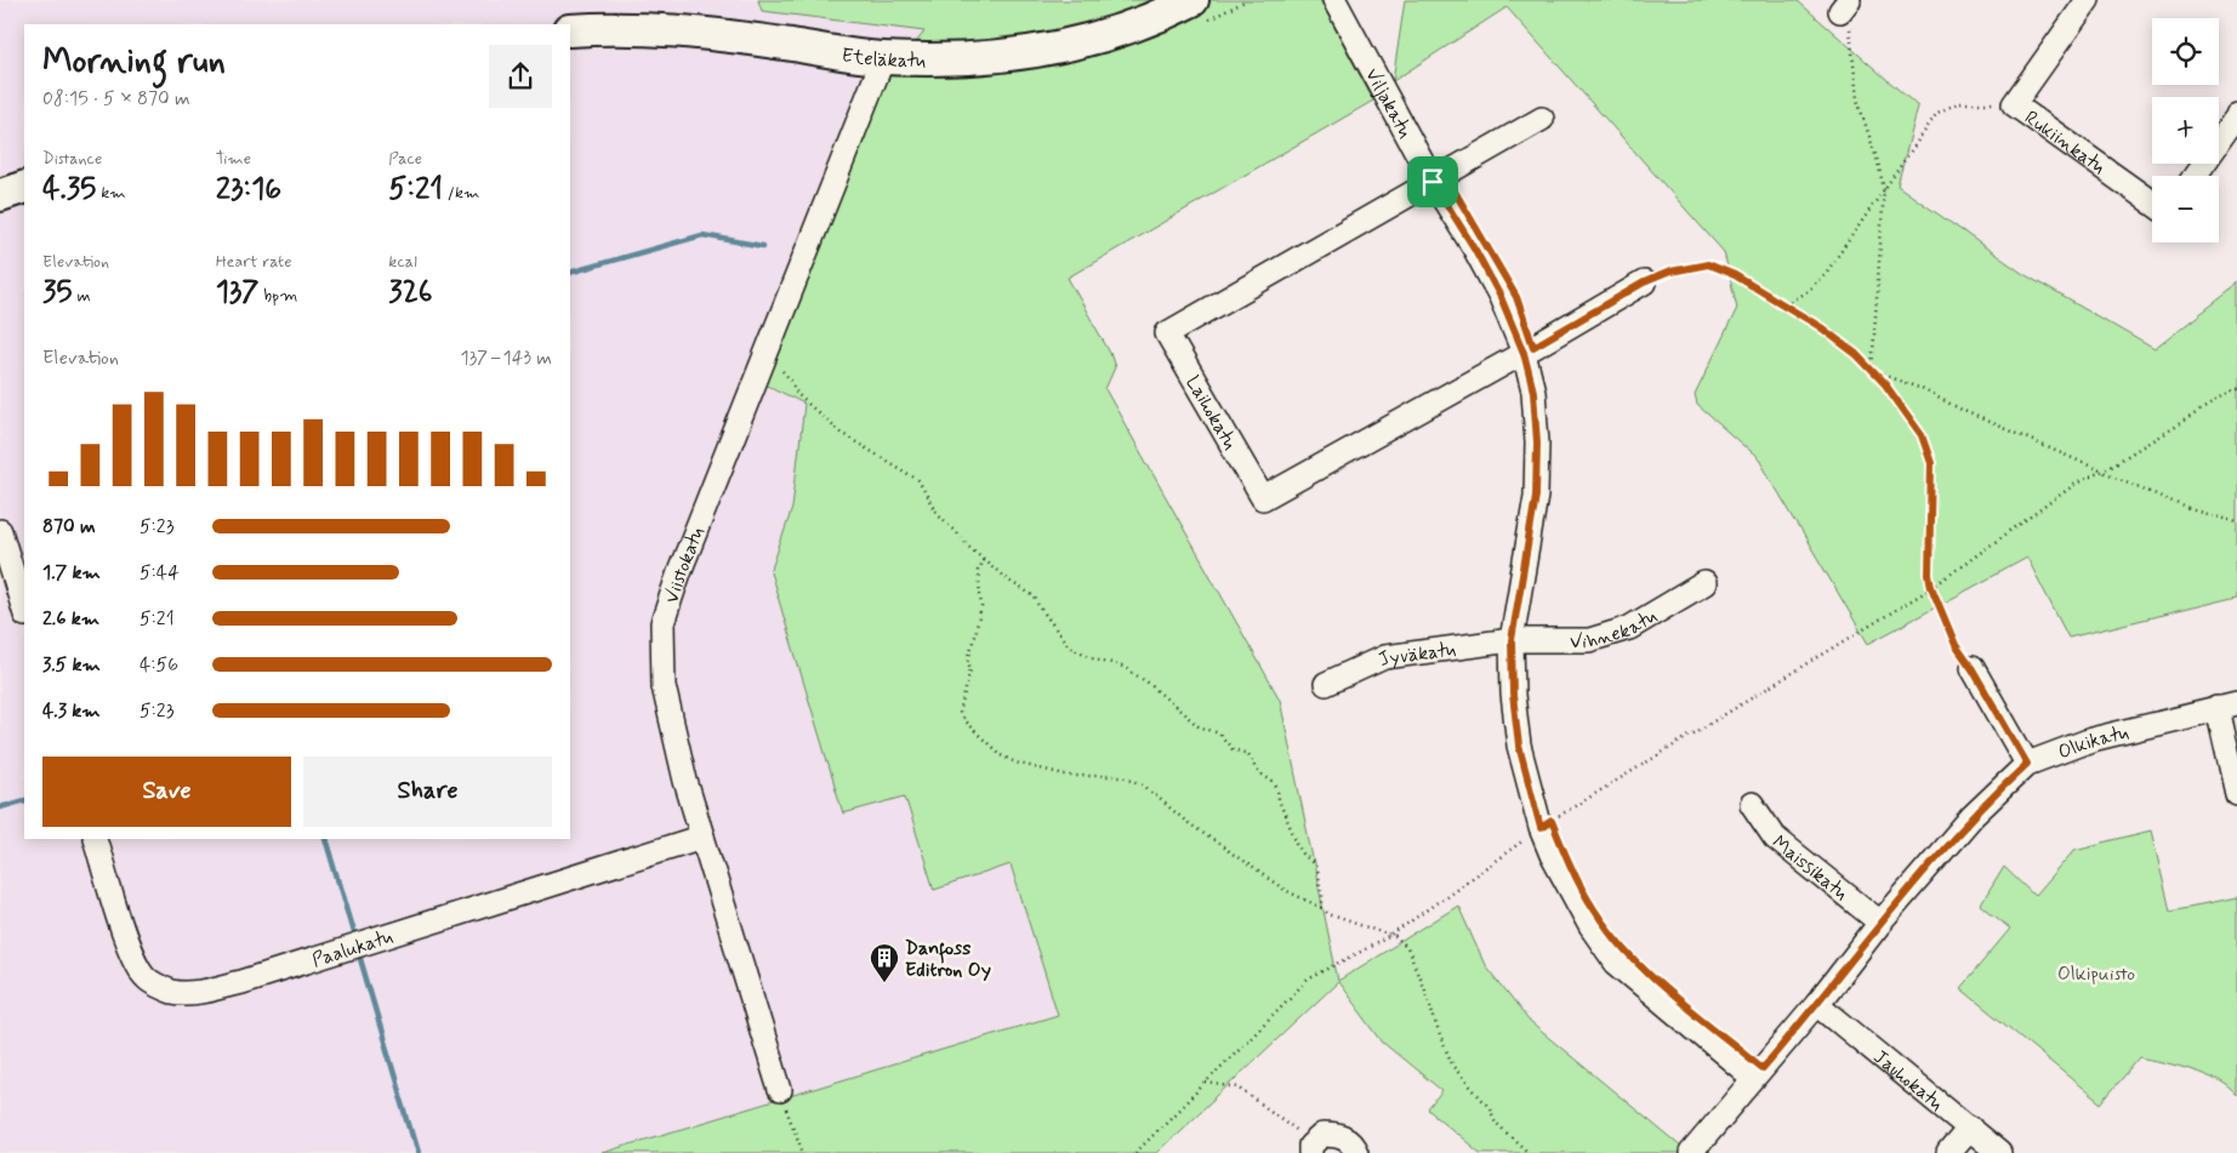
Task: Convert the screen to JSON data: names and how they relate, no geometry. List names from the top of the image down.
{
  "streets": {
    "main road": ["Eteläkatu"],
    "street": [
      "Viljakatu",
      "Rukiinkatu",
      "Laihokatu",
      "Viistokatu",
      "Vihnekatu",
      "Jyväkatu",
      "Olkikatu",
      "Maissikatu",
      "Paalukatu",
      "Jauhokatu"
    ]
  },
  "crossings": [
    ["Eteläkatu", "Viistokatu"],
    ["Viljakatu", "Laihokatu"],
    ["Viljakatu", "Vihnekatu"],
    ["Viljakatu", "Jyväkatu"],
    ["Viljakatu", "Olkikatu"],
    ["Viistokatu", "Paalukatu"],
    ["Vihnekatu", "Jyväkatu"],
    ["Olkikatu", "Maissikatu"],
    ["Olkikatu", "Jauhokatu"]
  ],
  "parks": ["Olkipuisto"],
  "places": {
    "building": ["Danfoss Editron Oy"]
  },
  "page": {
    "map_buttons": ["+", "−"],
    "heading": ["Morning run", "08:15 · 5 × 870 m"],
    "stats": [
      ["Distance", "4.35 km"],
      ["Time", "23:16"],
      ["Pace", "5:21 /km"],
      ["Elevation", "35 m"],
      ["Heart rate", "137 bpm"],
      ["kcal", "326"]
    ],
    "chart": ["Elevation", "137–143 m"],
    "list": [
      {
        "name": "870 m",
        "note": "5:23"
      },
      {
        "name": "1.7 km",
        "note": "5:44"
      },
      {
        "name": "2.6 km",
        "note": "5:21"
      },
      {
        "name": "3.5 km",
        "note": "4:56"
      },
      {
        "name": "4.3 km",
        "note": "5:23"
      }
    ],
    "buttons": ["Save", "Share"]
  }
}
